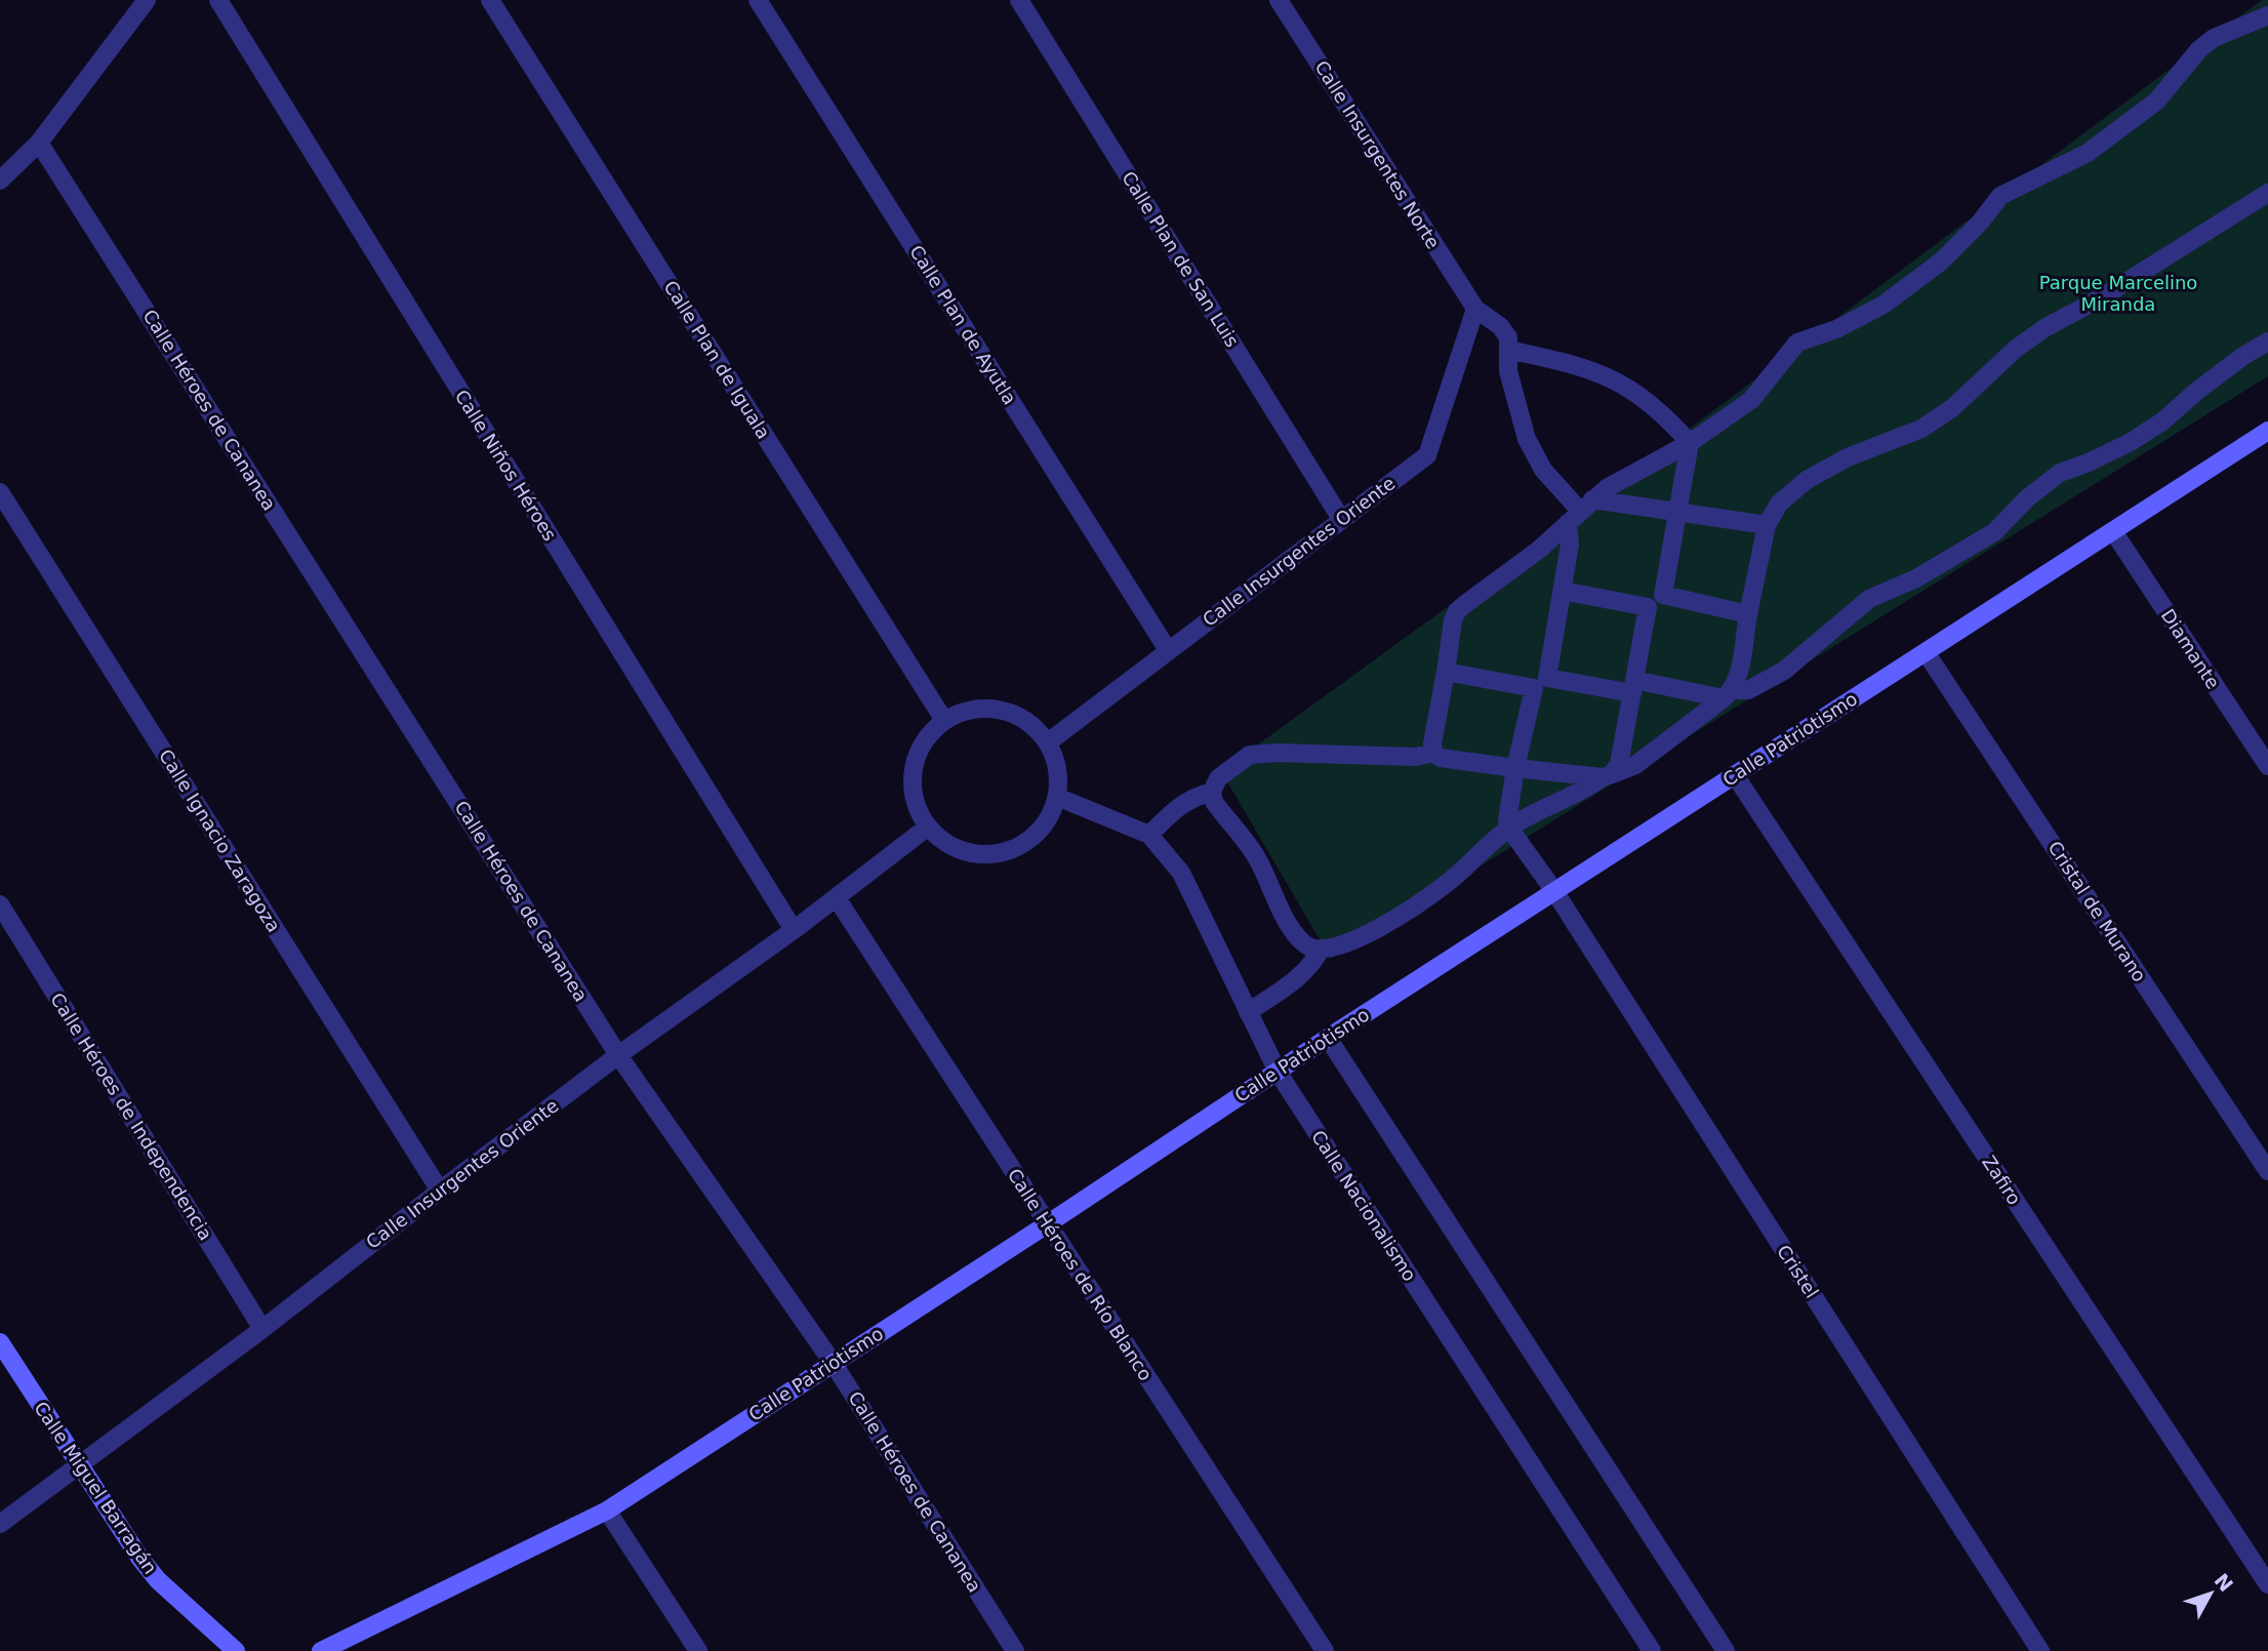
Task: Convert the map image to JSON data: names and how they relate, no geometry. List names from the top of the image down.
{
  "streets": {
    "street": [
      "Calle Insurgentes Norte",
      "Calle Plan de San Luis",
      "Calle Plan de Ayutla",
      "Calle Plan de Iguala",
      "Calle Héroes de Cananea",
      "Calle Niños Héroes",
      "Calle Insurgentes Oriente",
      "Diamante",
      "Calle Patriotismo",
      "Calle Ignacio Zaragoza",
      "Cristal de Murano",
      "Calle Héroes de Independencia",
      "Zafiro",
      "Calle Nacionalismo",
      "Cristel",
      "Calle Héroes de Río Blanco",
      "Calle Miguel Barragán"
    ]
  },
  "crossings": [
    ["Calle Insurgentes Norte", "Calle Insurgentes Oriente"],
    ["Calle Plan de San Luis", "Calle Insurgentes Oriente"],
    ["Calle Plan de Ayutla", "Calle Insurgentes Oriente"],
    ["Calle Plan de Iguala", "Calle Insurgentes Oriente"],
    ["Calle Plan de Iguala", "Calle Nacionalismo"],
    ["Calle Héroes de Cananea", "Calle Insurgentes Oriente"],
    ["Calle Héroes de Cananea", "Calle Patriotismo"],
    ["Calle Niños Héroes", "Calle Insurgentes Oriente"],
    ["Calle Insurgentes Oriente", "Calle Ignacio Zaragoza"],
    ["Calle Insurgentes Oriente", "Calle Héroes de Independencia"],
    ["Calle Insurgentes Oriente", "Calle Nacionalismo"],
    ["Calle Insurgentes Oriente", "Calle Héroes de Río Blanco"],
    ["Calle Insurgentes Oriente", "Calle Miguel Barragán"],
    ["Diamante", "Calle Patriotismo"],
    ["Calle Patriotismo", "Cristal de Murano"],
    ["Calle Patriotismo", "Zafiro"],
    ["Calle Patriotismo", "Calle Nacionalismo"],
    ["Calle Patriotismo", "Cristel"],
    ["Calle Patriotismo", "Calle Héroes de Río Blanco"]
  ],
  "parks": ["Parque Marcelino Miranda"],
  "north": "top right"
}
